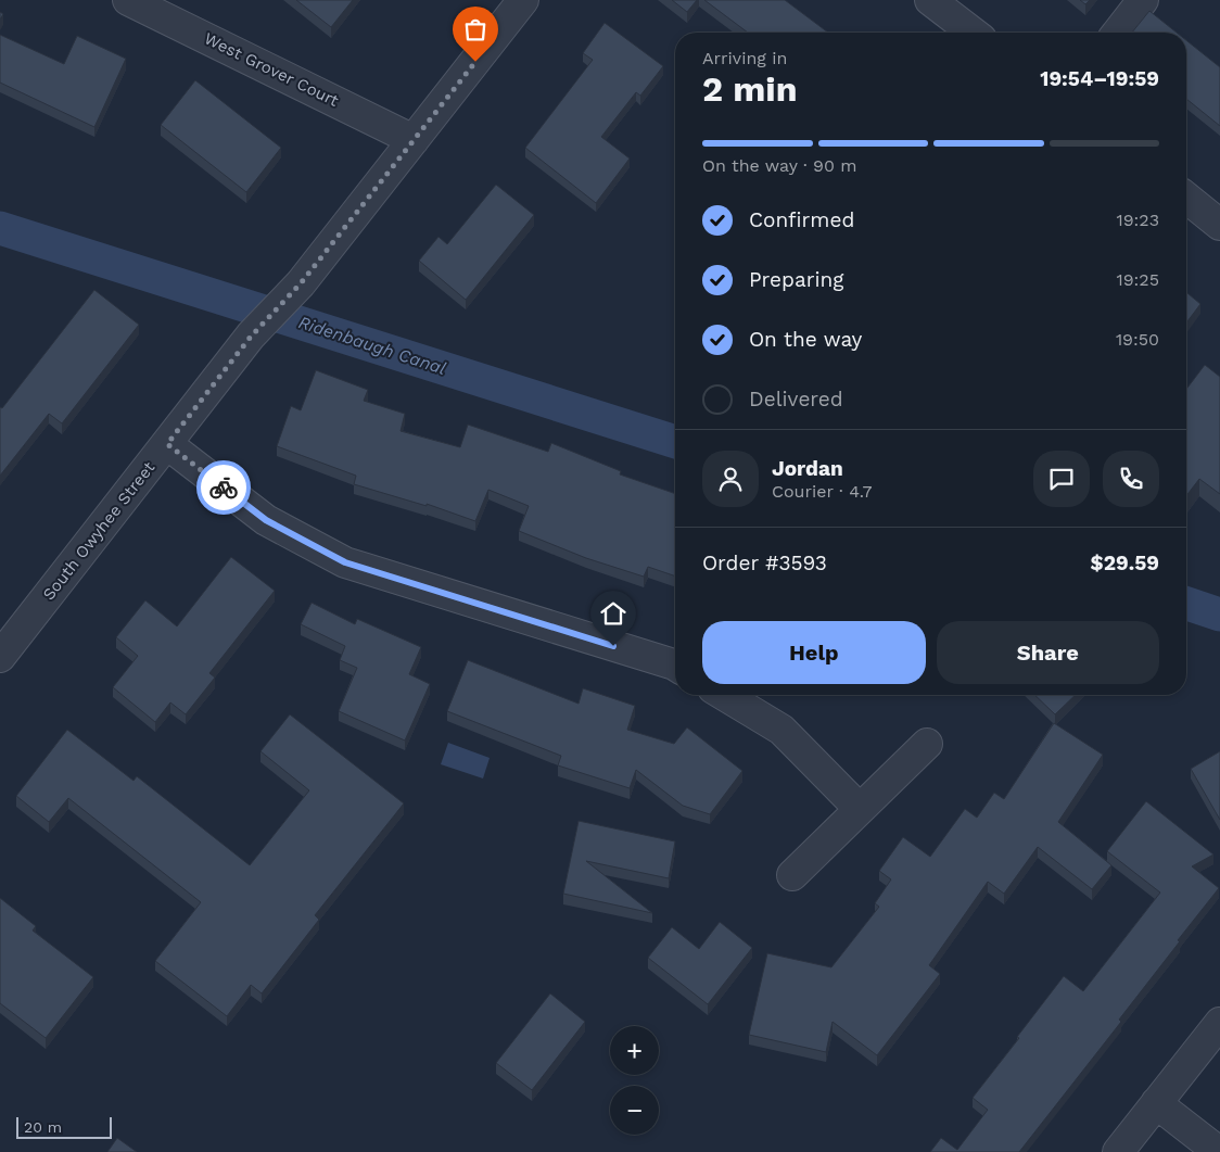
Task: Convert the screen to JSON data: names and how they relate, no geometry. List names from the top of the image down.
{
  "streets": {
    "street": ["West Grover Court", "South Owyhee Street"]
  },
  "crossings": [
    ["West Grover Court", "South Owyhee Street"]
  ],
  "water": ["Ridenbaugh Canal"],
  "scale_bar": "20 m",
  "page": {
    "heading": ["2 min", "Arriving in", "19:54–19:59"],
    "panel": [
      "Jordan",
      "Courier · 4.7",
      "Order #3593",
      "$29.59"
    ],
    "bar": "On the way · 90 m",
    "list": [
      ["Confirmed", "19:23"],
      ["Preparing", "19:25"],
      ["On the way", "19:50"],
      "Delivered"
    ],
    "buttons": ["Help", "Share"],
    "map_buttons": ["+", "−"],
    "scale": "20 m"
  }
}
